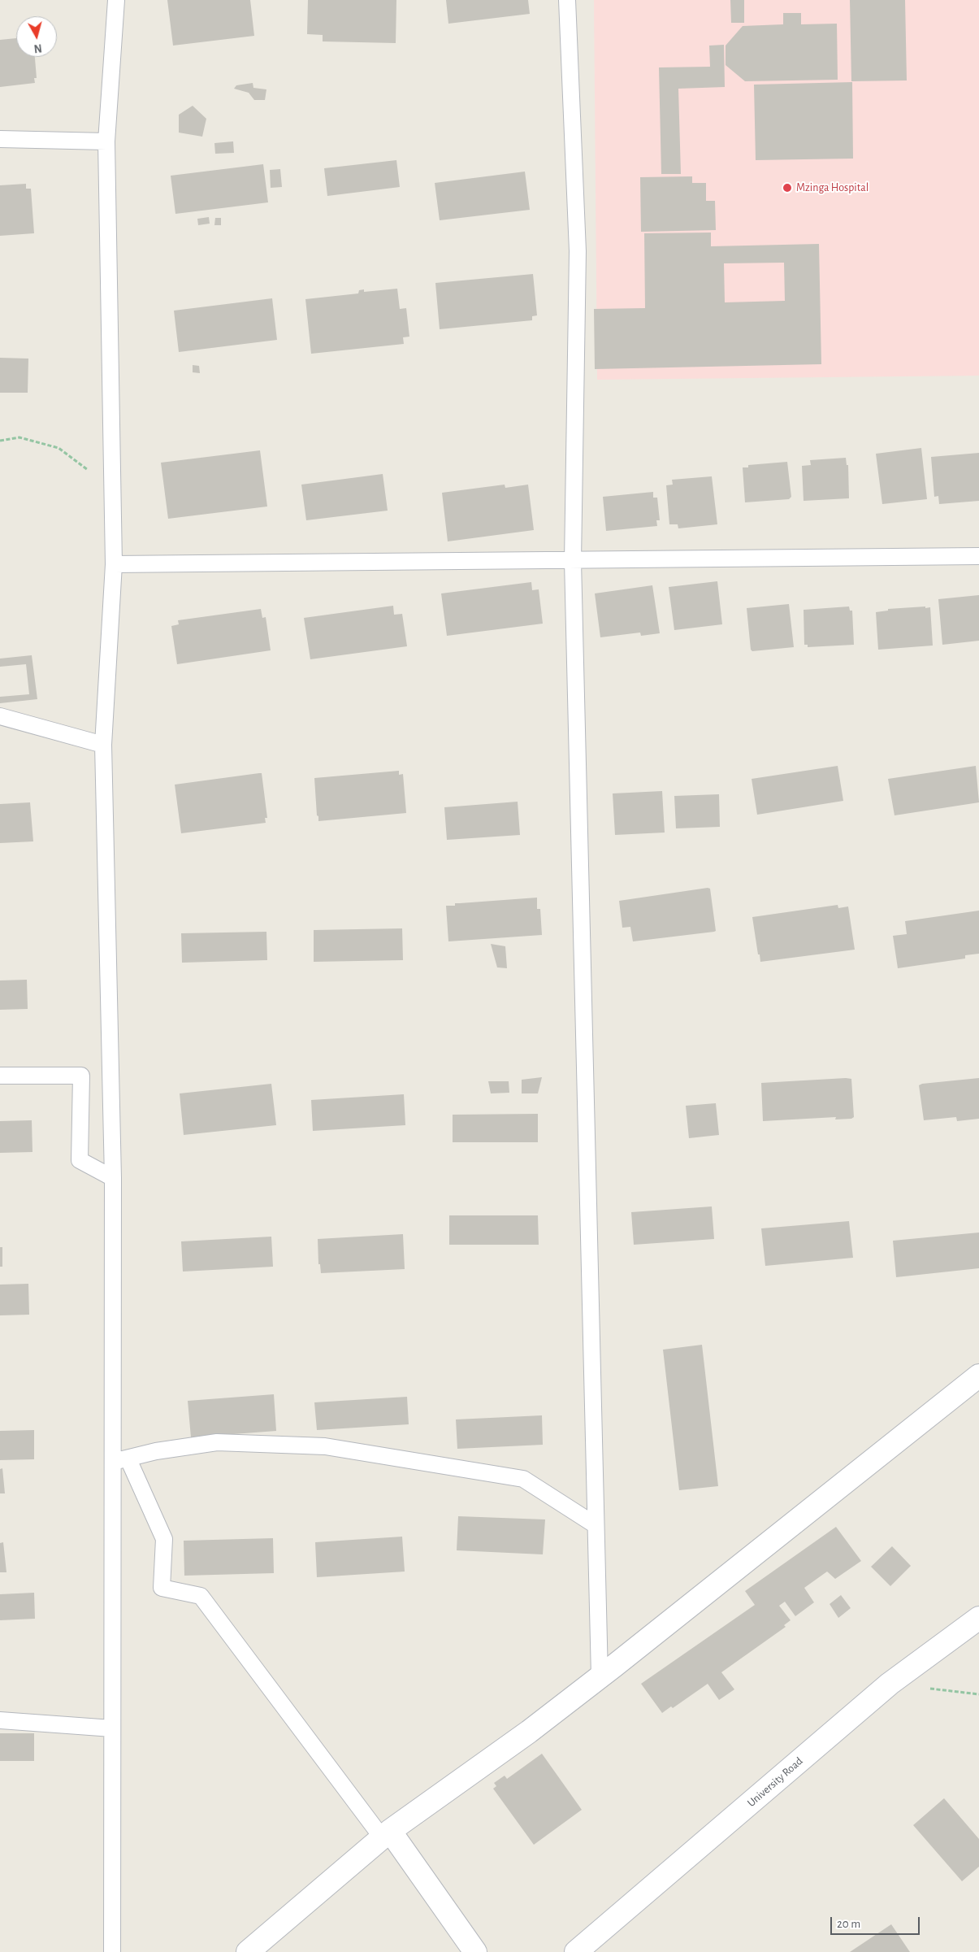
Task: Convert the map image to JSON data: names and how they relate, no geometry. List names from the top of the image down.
{
  "streets": {
    "street": ["University Road"]
  },
  "places": ["Mzinga Hospital"],
  "scale_bar": "20 m",
  "north": "bottom"
}
